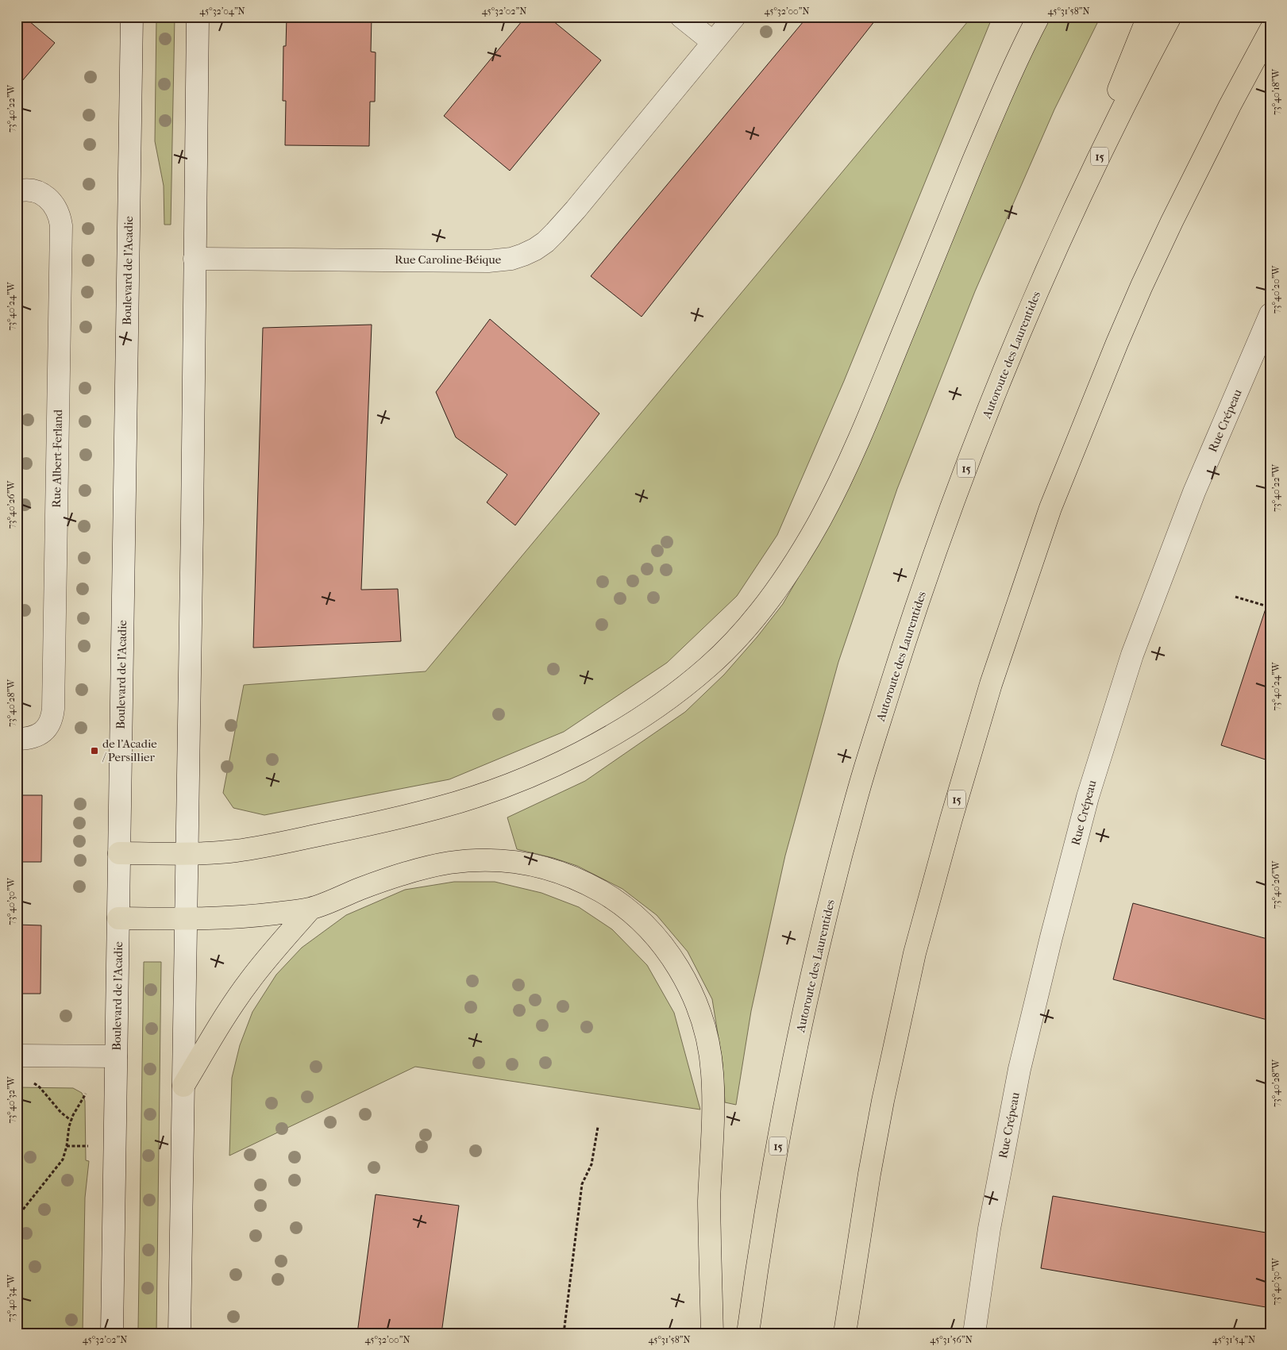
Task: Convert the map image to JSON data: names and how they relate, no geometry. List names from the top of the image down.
{
  "streets": {
    "highway": ["15", "Autoroute des Laurentides"],
    "main road": [
      "Rue Caroline-Béique",
      "Boulevard de l'Acadie",
      "Rue Crépeau",
      "Rue Albert-Ferland"
    ]
  },
  "places": {
    "transit": ["de l'Acadie / Persillier"]
  },
  "coordinates": [
    "45°32'04\"N",
    "45°32'02\"N",
    "45°32'00\"N",
    "45°31'58\"N",
    "73°40'18\"W",
    "73°40'22\"W",
    "73°40'20\"W",
    "73°40'24\"W",
    "73°40'26\"W",
    "73°40'28\"W",
    "73°40'30\"W",
    "73°40'32\"W",
    "73°40'34\"W",
    "45°31'56\"N",
    "45°31'54\"N"
  ]
}
